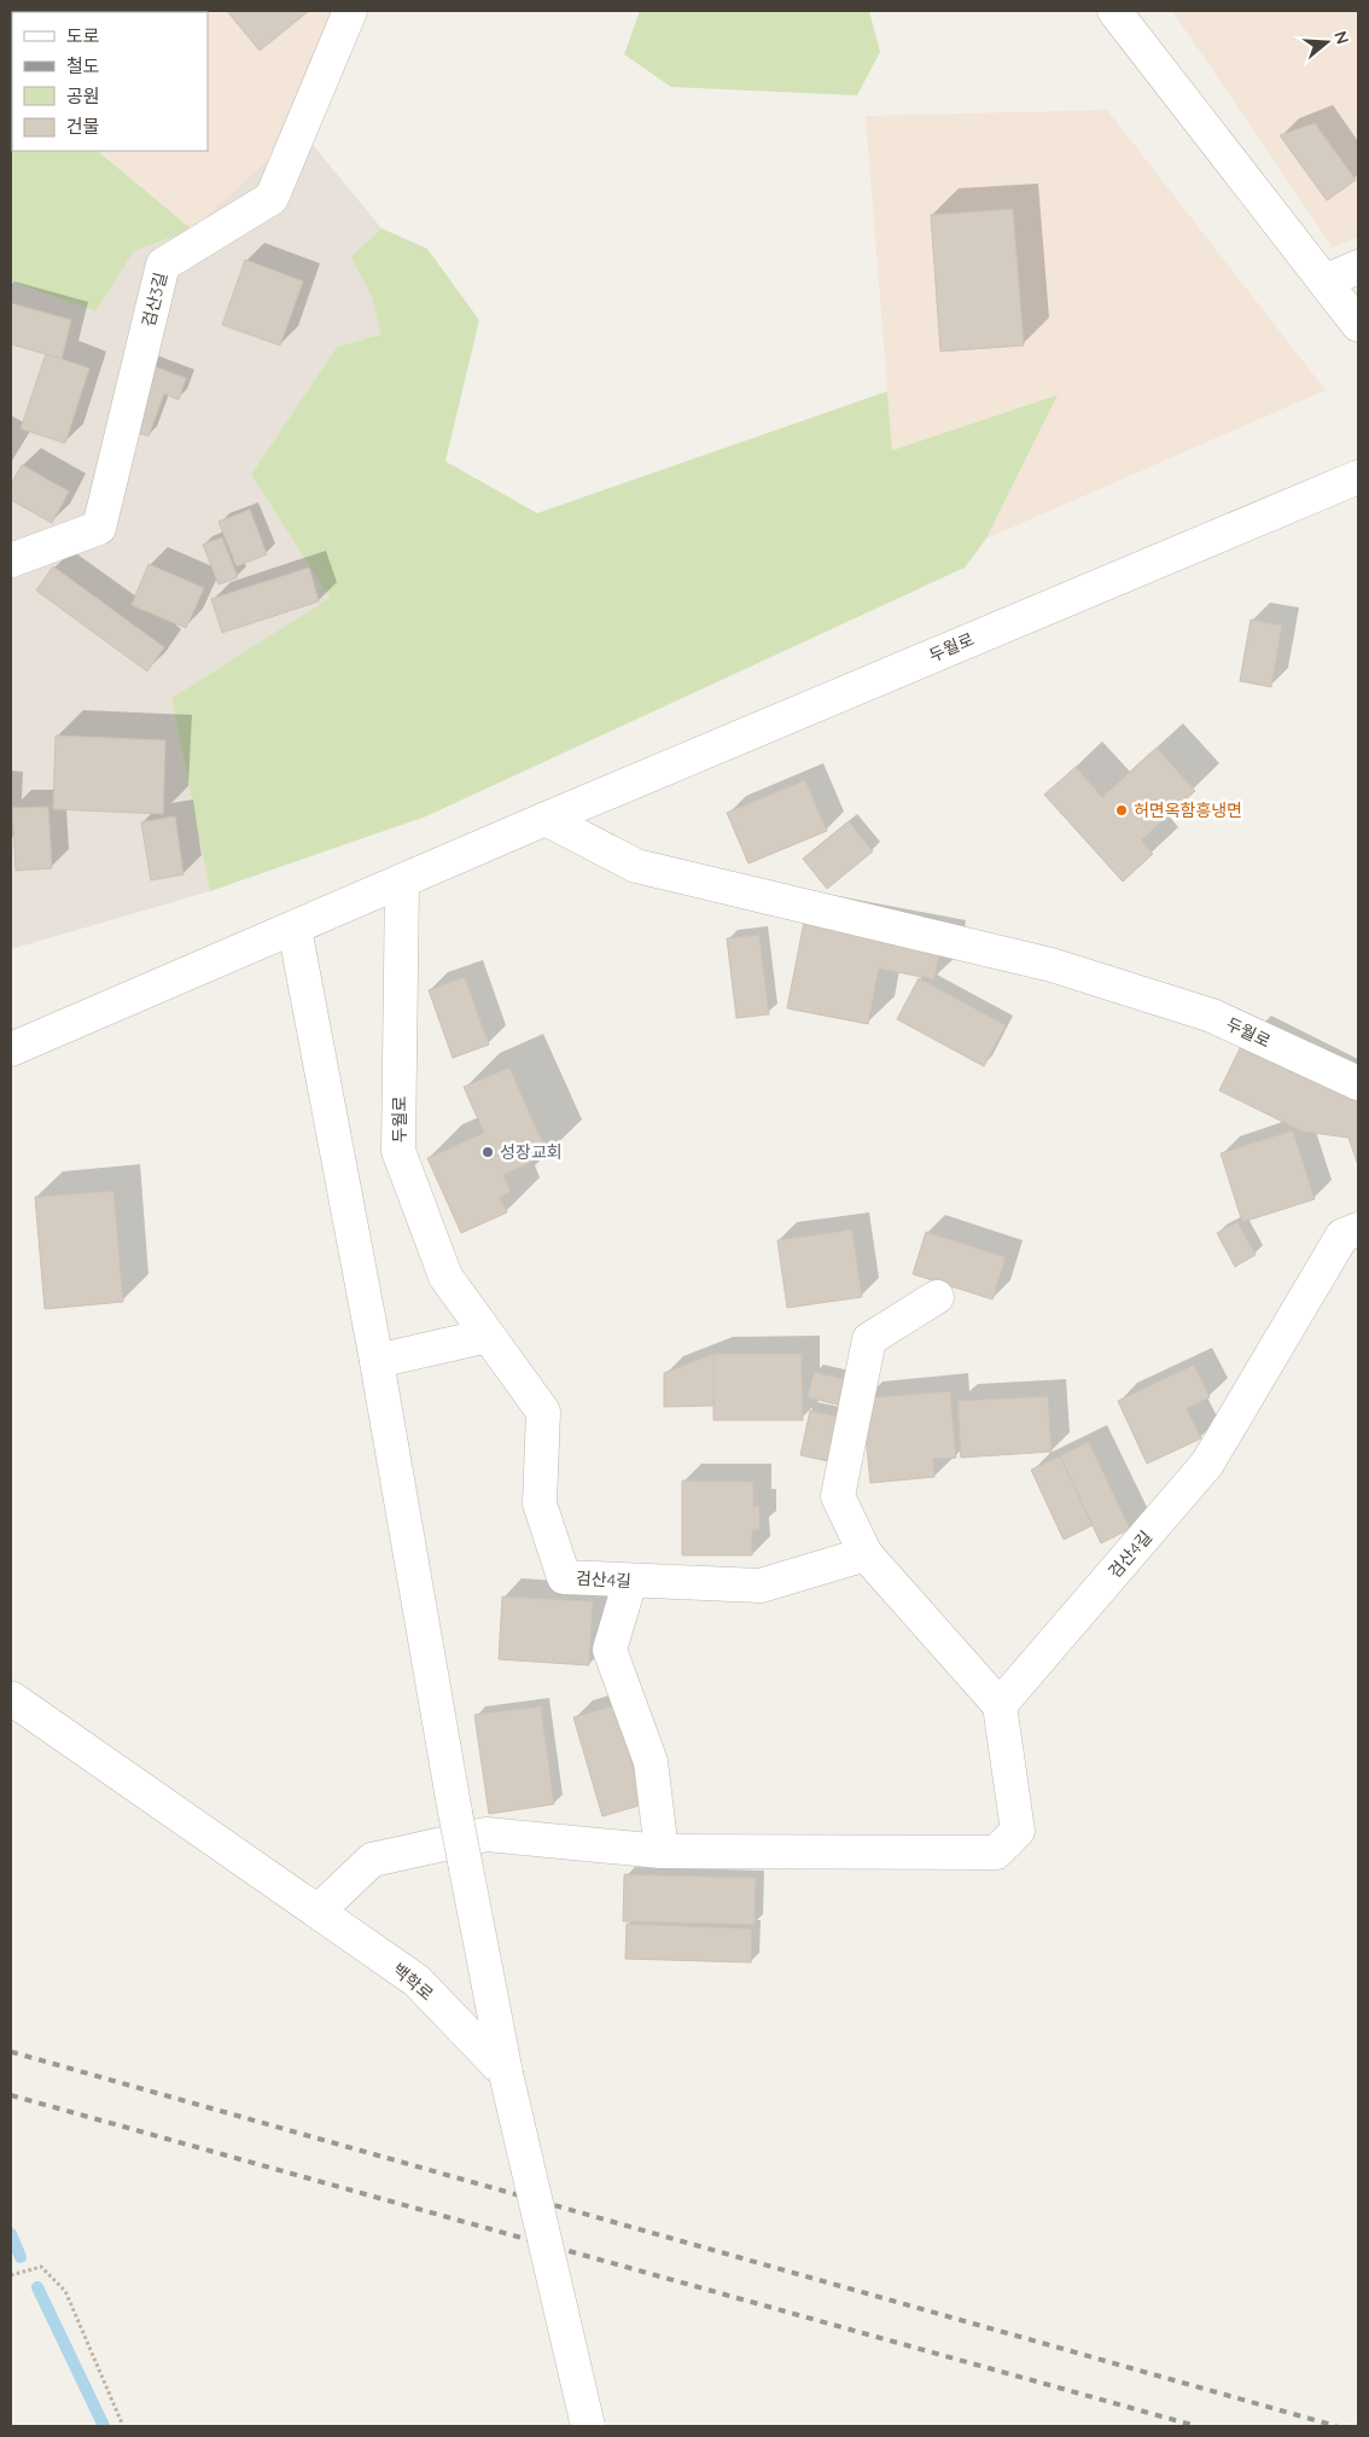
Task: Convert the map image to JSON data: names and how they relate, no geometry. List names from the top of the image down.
{
  "streets": {
    "street": [
      "검산3길",
      "두월로",
      "검산4길",
      "백학로"
    ]
  },
  "crossings": [
    ["두월로", "검산4길"]
  ],
  "places": ["허면옥함흥냉면", "성장교회"],
  "legend": [
    "도로",
    "철도",
    "공원",
    "건물"
  ],
  "north": "right"
}
